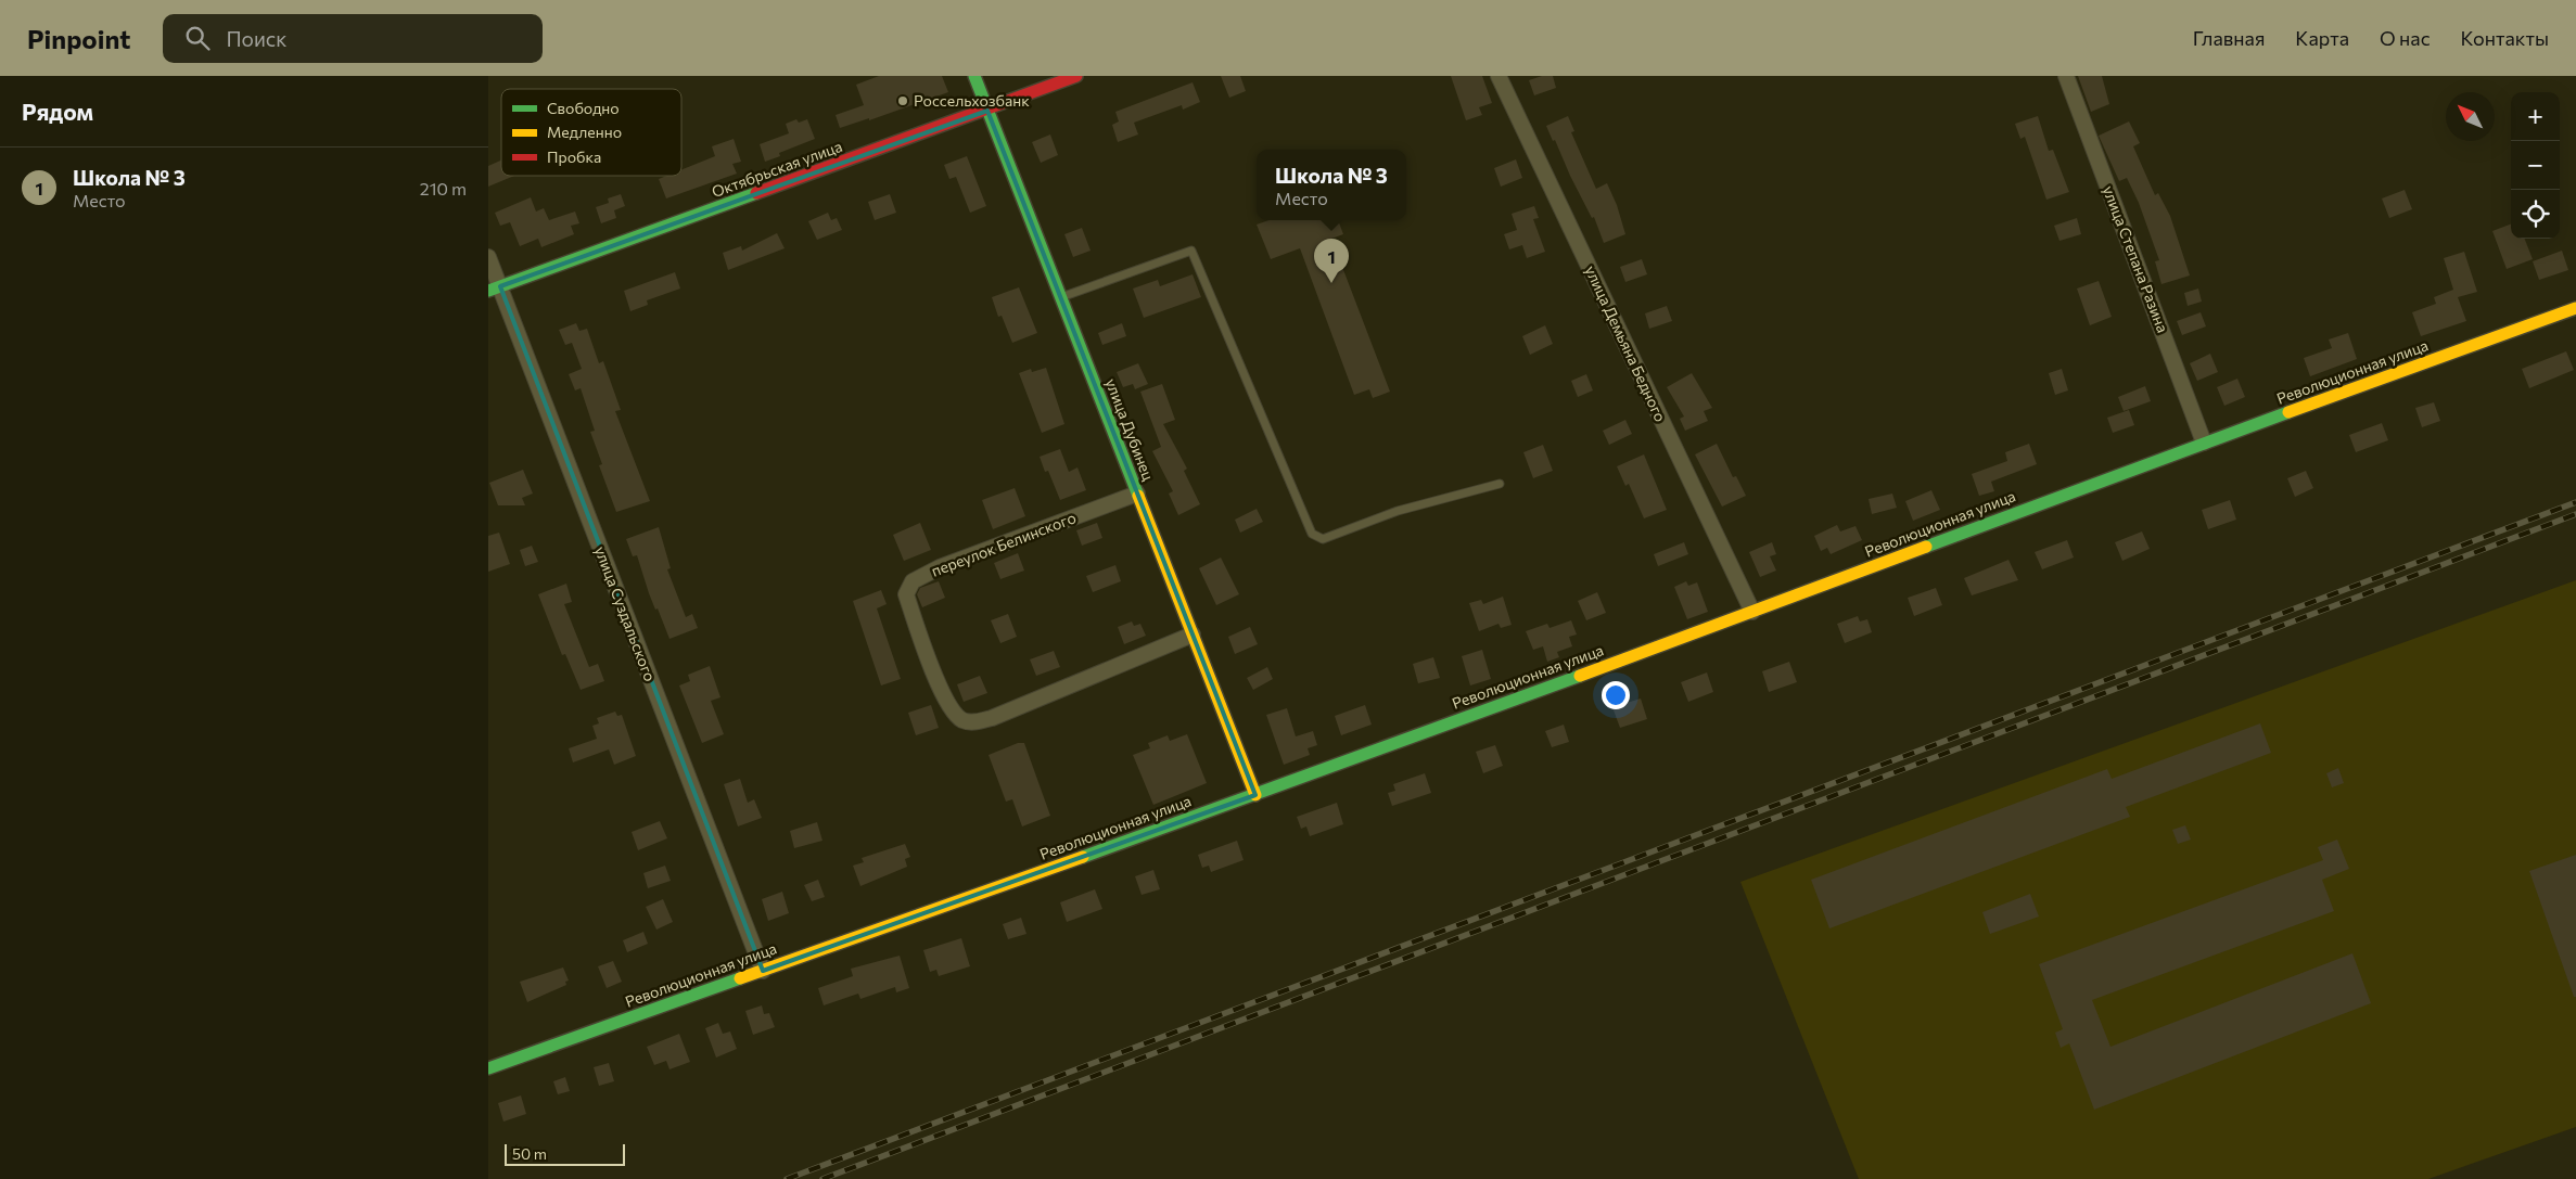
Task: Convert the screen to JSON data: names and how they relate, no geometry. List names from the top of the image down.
{
  "streets": {
    "street": [
      "Октябрьская улица",
      "улица Степана Разина",
      "улица Демьяна Бедного",
      "Революционная улица",
      "улица Дубинец",
      "переулок Белинского",
      "улица Суздальского"
    ]
  },
  "crossings": [
    ["Октябрьская улица", "улица Дубинец"],
    ["Октябрьская улица", "улица Суздальского"],
    ["улица Степана Разина", "Революционная улица"],
    ["улица Демьяна Бедного", "Революционная улица"],
    ["Революционная улица", "улица Дубинец"],
    ["Революционная улица", "улица Суздальского"],
    ["улица Дубинец", "переулок Белинского"]
  ],
  "places": ["Россельхозбанк"],
  "legend": ["Свободно", "Медленно", "Пробка"],
  "scale_bar": "50 m",
  "north": "top left",
  "page": {
    "header": "Pinpoint",
    "search": "Поиск",
    "nav": [
      "Главная",
      "Карта",
      "О нас",
      "Контакты"
    ],
    "heading": "Рядом",
    "map_buttons": ["+", "−"],
    "list": [
      {
        "mark": "1",
        "name": "Школа № 3",
        "note": "Место",
        "value": "210 m"
      }
    ],
    "popup": ["Школа № 3", "Место"],
    "pins": "1",
    "scale": "50 m"
  }
}
